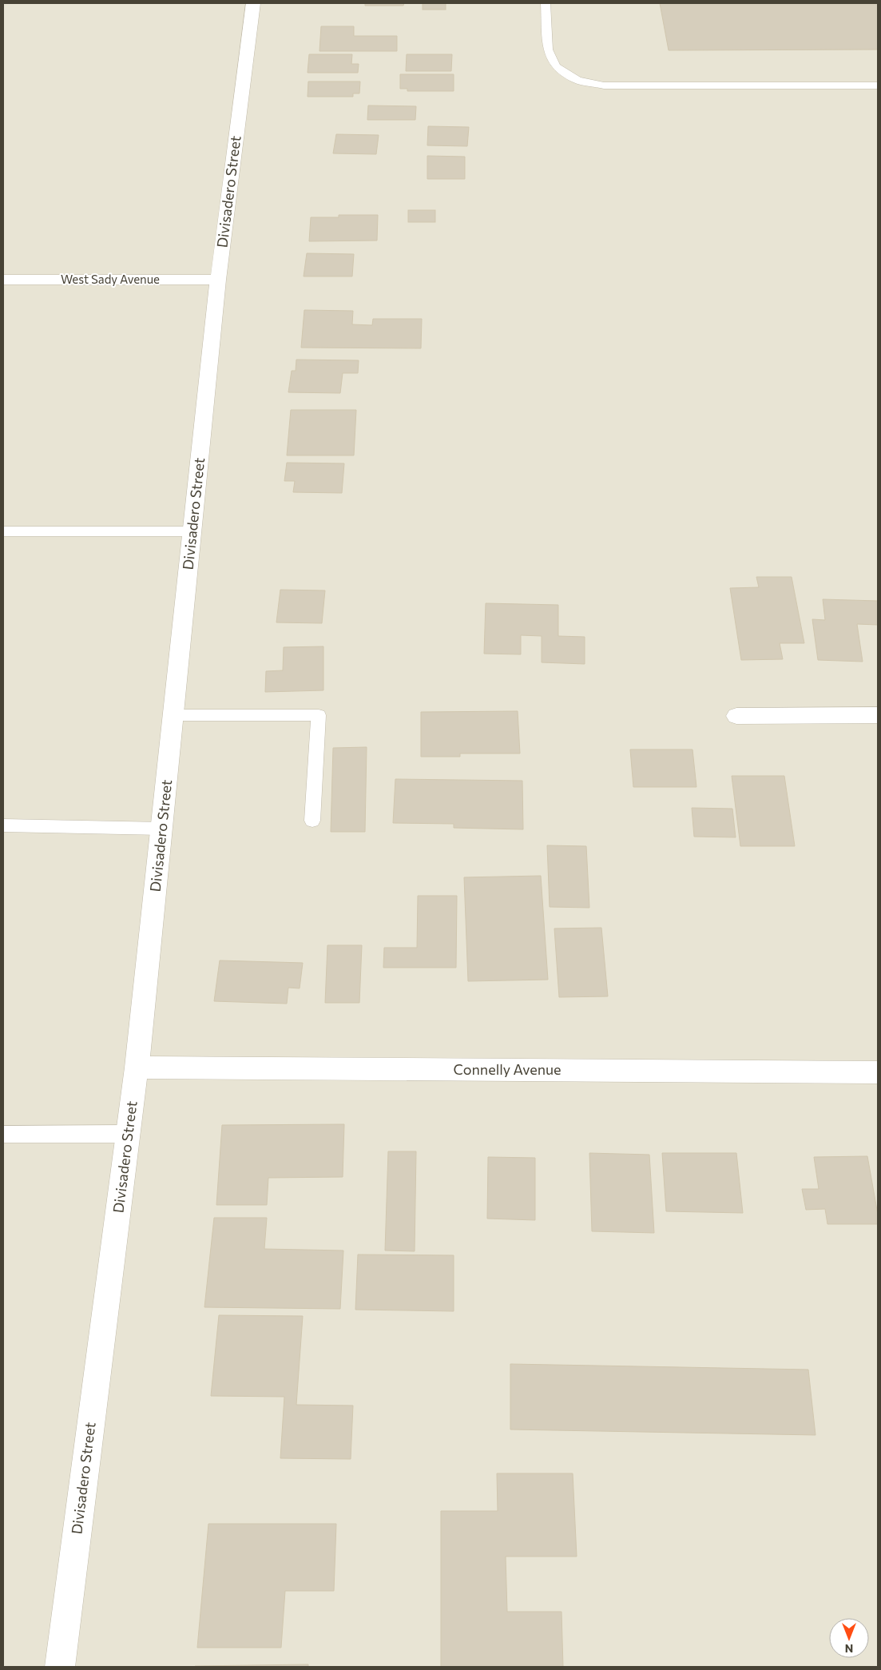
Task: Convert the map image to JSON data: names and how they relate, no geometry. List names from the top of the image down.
{
  "streets": {
    "street": ["Divisadero Street", "West Sady Avenue", "Connelly Avenue"]
  },
  "crossings": [
    ["Divisadero Street", "West Sady Avenue"],
    ["Divisadero Street", "Connelly Avenue"]
  ],
  "north": "bottom"
}
